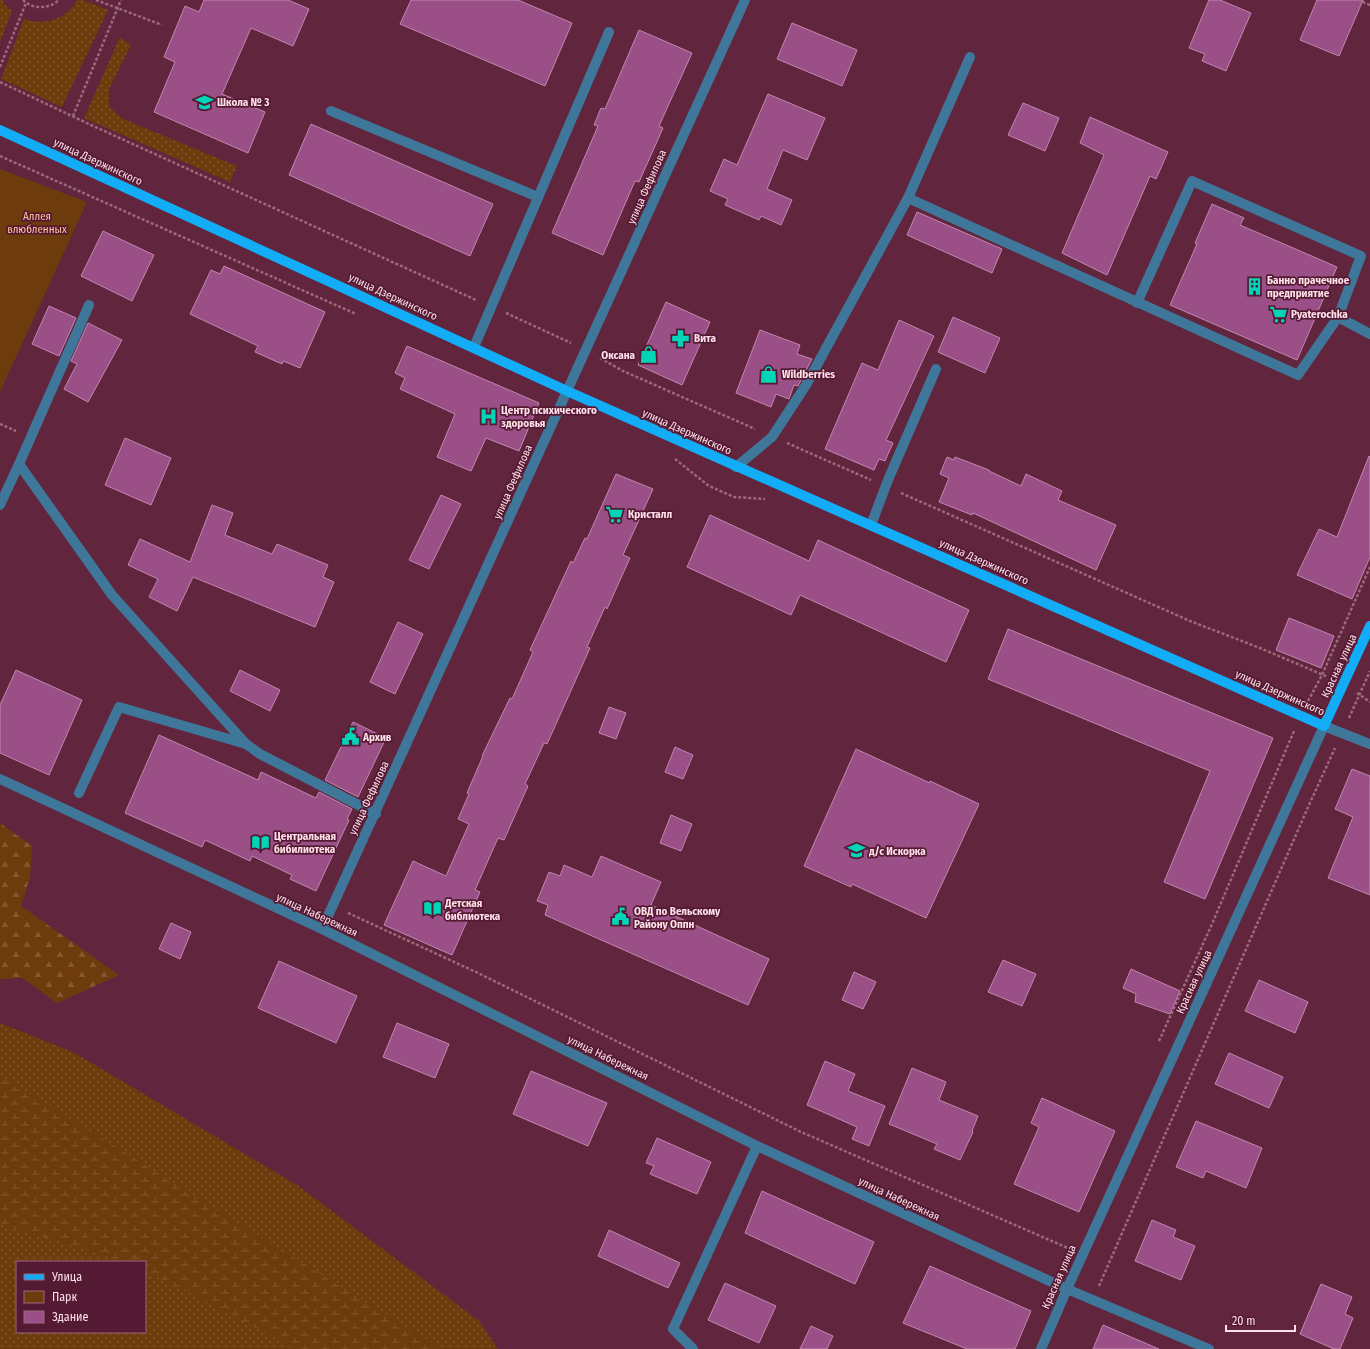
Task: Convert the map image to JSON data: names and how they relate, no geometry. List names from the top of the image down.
{
  "streets": {
    "main road": ["улица Дзержинского", "Красная улица"],
    "street": ["улица Фефилова", "улица Набережная"]
  },
  "crossings": [
    ["улица Дзержинского", "улица Фефилова"],
    ["улица Дзержинского", "Красная улица"],
    ["улица Фефилова", "улица Набережная"],
    ["Красная улица", "улица Набережная"]
  ],
  "parks": ["Аллея влюбленных"],
  "places": {
    "school or university": ["Школа № 3", "д/с Искорка"],
    "building": ["Банно прачечное предприятие"],
    "supermarket": ["Pyaterochka", "Кристалл"],
    "pharmacy": ["Вита"],
    "shop": ["Оксана", "Wildberries"],
    "hospital": ["Центр психического здоровья"],
    "public building": ["Архив", "ОВД по Вельскому Району Оппн"],
    "library": ["Центральная бибилиотека", "Детская библиотека"]
  },
  "legend": ["Улица", "Парк", "Здание"],
  "scale_bar": "20 m"
}
